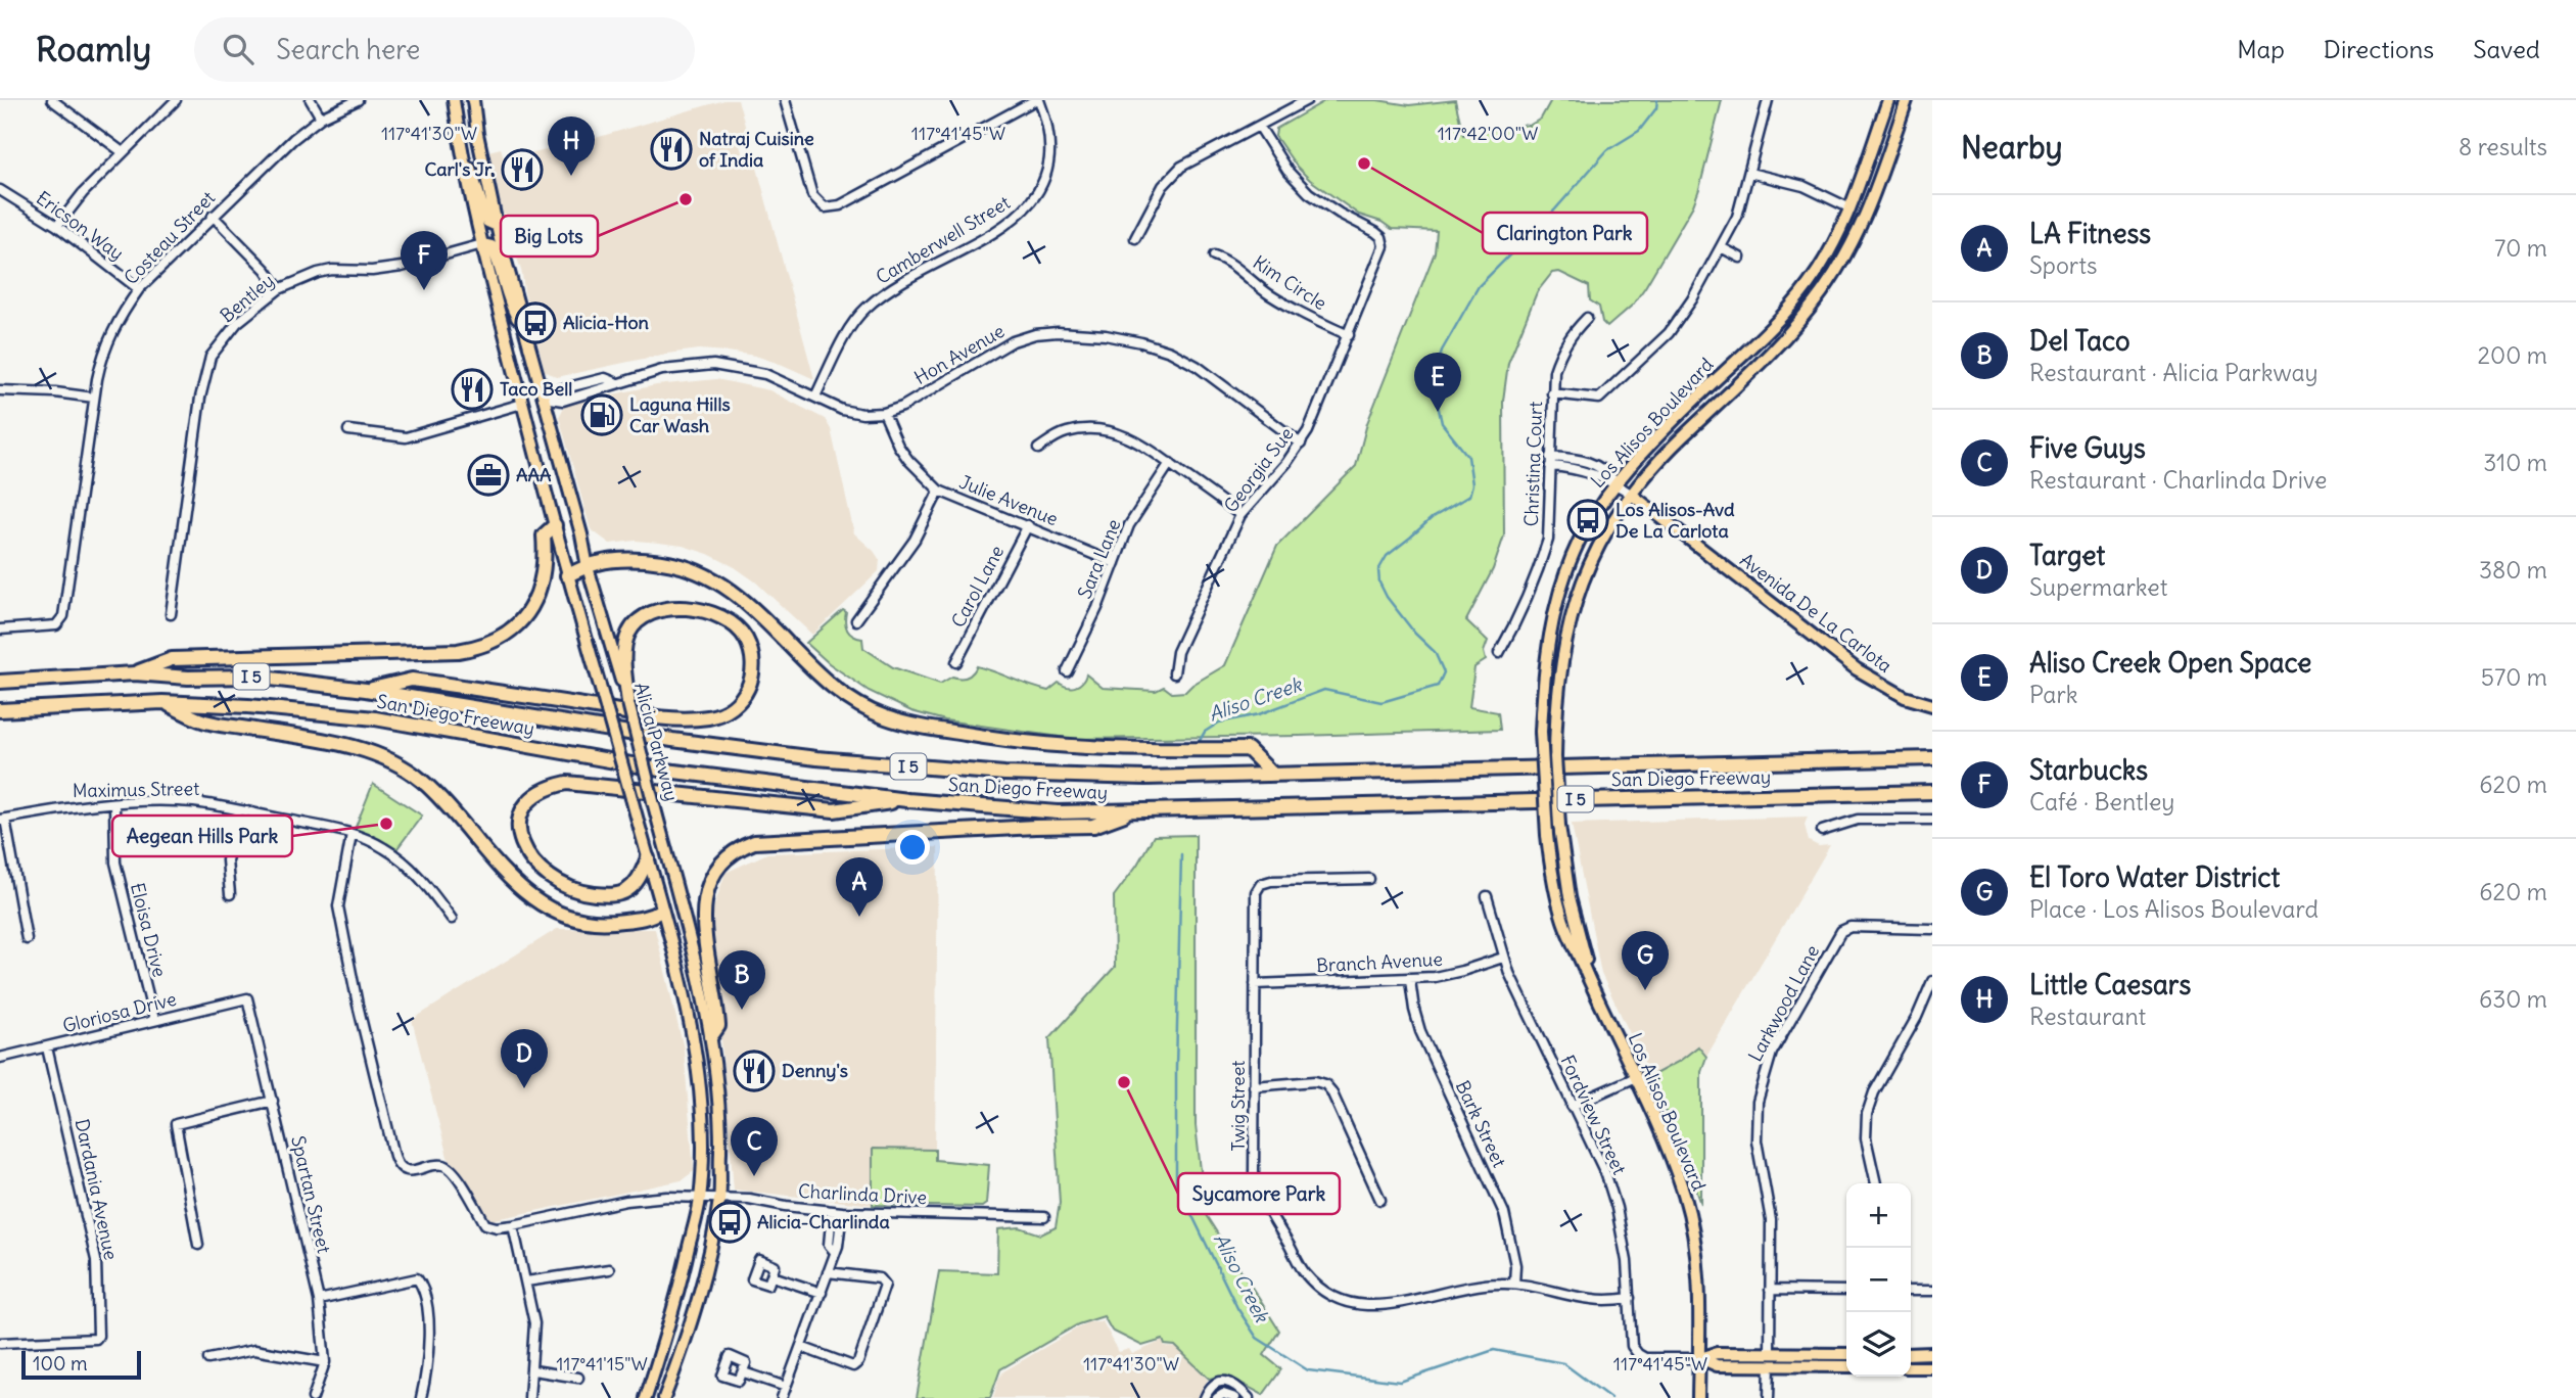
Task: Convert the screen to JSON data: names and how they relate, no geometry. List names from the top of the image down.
{
  "streets": {
    "highway": ["I 5", "San Diego Freeway"],
    "main road": ["Los Alisos Boulevard", "Avenida De La Carlota", "Alicia Parkway"],
    "street": [
      "Ericson Way",
      "Costeau Street",
      "Camberwell Street",
      "Kim Circle",
      "Bentley",
      "Hon Avenue",
      "Christina Court",
      "Georgia Sue",
      "Julie Avenue",
      "Sara Lane",
      "Carol Lane",
      "Maximus Street",
      "Eloisa Drive",
      "Branch Avenue",
      "Larkwood Lane",
      "Gloriosa Drive",
      "Twig Street",
      "Fordview Street",
      "Bark Street",
      "Dardania Avenue",
      "Spartan Street",
      "Charlinda Drive"
    ]
  },
  "crossings": [
    ["Ericson Way", "Costeau Street"],
    ["Camberwell Street", "Hon Avenue"],
    ["Kim Circle", "Georgia Sue"],
    ["Hon Avenue", "Georgia Sue"],
    ["Hon Avenue", "Julie Avenue"],
    ["Hon Avenue", "Alicia Parkway"],
    ["Los Alisos Boulevard", "Avenida De La Carlota"],
    ["Los Alisos Boulevard", "Fordview Street"],
    ["Christina Court", "Avenida De La Carlota"],
    ["Julie Avenue", "Sara Lane"],
    ["Julie Avenue", "Carol Lane"],
    ["Alicia Parkway", "Charlinda Drive"],
    ["Maximus Street", "Eloisa Drive"],
    ["Maximus Street", "Charlinda Drive"],
    ["Eloisa Drive", "Gloriosa Drive"],
    ["Branch Avenue", "Twig Street"],
    ["Branch Avenue", "Fordview Street"],
    ["Branch Avenue", "Bark Street"],
    ["Gloriosa Drive", "Dardania Avenue"],
    ["Gloriosa Drive", "Spartan Street"],
    ["Twig Street", "Fordview Street"],
    ["Twig Street", "Bark Street"]
  ],
  "water": ["Aliso Creek"],
  "places": {
    "restaurant": [
      "Natraj Cuisine of India",
      "Carl's Jr.",
      "Taco Bell",
      "Denny's"
    ],
    "other": [
      "Clarington Park",
      "Big Lots",
      "Aegean Hills Park",
      "Sycamore Park"
    ],
    "bus stop": ["Alicia-Hon", "Los Alisos-Avd De La Carlota", "Alicia-Charlinda"],
    "fuel station": ["Laguna Hills Car Wash"],
    "office": ["AAA"]
  },
  "scale_bar": "100 m",
  "page": {
    "header": "Roamly",
    "search": "Search here",
    "nav": ["Map", "Directions", "Saved"],
    "heading": ["Nearby", "8 results"],
    "pins": [
      "H",
      "F",
      "E",
      "A",
      "G",
      "B",
      "D",
      "C"
    ],
    "list": [
      {
        "mark": "A",
        "name": "LA Fitness",
        "note": "Sports",
        "value": "70 m"
      },
      {
        "mark": "B",
        "name": "Del Taco",
        "note": "Restaurant · Alicia Parkway",
        "value": "200 m"
      },
      {
        "mark": "C",
        "name": "Five Guys",
        "note": "Restaurant · Charlinda Drive",
        "value": "310 m"
      },
      {
        "mark": "D",
        "name": "Target",
        "note": "Supermarket",
        "value": "380 m"
      },
      {
        "mark": "E",
        "name": "Aliso Creek Open Space",
        "note": "Park",
        "value": "570 m"
      },
      {
        "mark": "F",
        "name": "Starbucks",
        "note": "Café · Bentley",
        "value": "620 m"
      },
      {
        "mark": "G",
        "name": "El Toro Water District",
        "note": "Place · Los Alisos Boulevard",
        "value": "620 m"
      },
      {
        "mark": "H",
        "name": "Little Caesars",
        "note": "Restaurant",
        "value": "630 m"
      }
    ],
    "map_buttons": ["+", "−"],
    "scale": "100 m"
  },
  "coordinates": [
    "117°41'30\"W",
    "117°41'45\"W",
    "117°42'00\"W",
    "117°41'15\"W"
  ]
}
